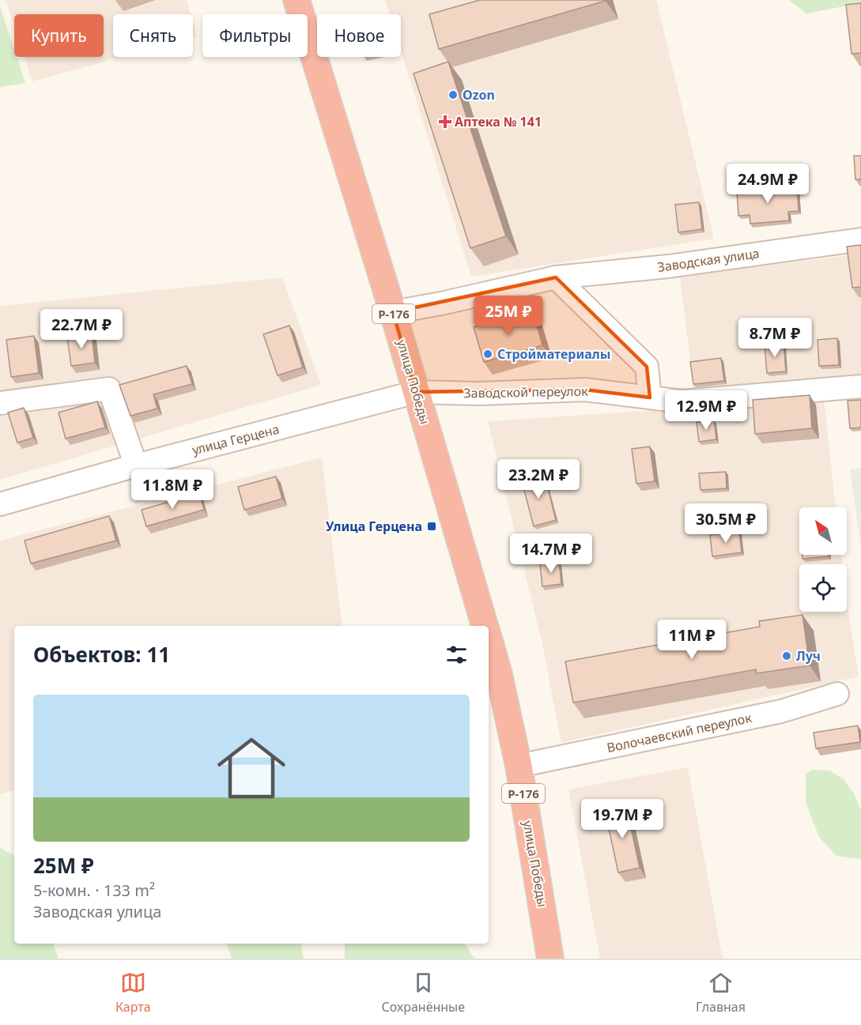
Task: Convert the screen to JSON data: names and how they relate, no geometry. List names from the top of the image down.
{
  "streets": {
    "highway": ["Р-176", "улица Победы"],
    "street": [
      "Заводская улица",
      "Заводской переулок",
      "улица Герцена",
      "Волочаевский переулок"
    ]
  },
  "crossings": [
    ["Заводская улица", "улица Победы"],
    ["улица Победы", "Заводской переулок"],
    ["улица Победы", "улица Герцена"],
    ["улица Победы", "Волочаевский переулок"],
    ["Заводской переулок", "улица Герцена"]
  ],
  "places": {
    "other": ["Ozon", "Стройматериалы", "Луч"],
    "health": ["Аптека № 141"],
    "transit": ["Улица Герцена"]
  },
  "north": "top left",
  "page": {
    "chip": [
      "Купить",
      "Снять",
      "Фильтры",
      "Новое"
    ],
    "price": [
      "24.9M ₽",
      "25M ₽",
      "22.7M ₽",
      "8.7M ₽",
      "12.9M ₽",
      "23.2M ₽",
      "11.8M ₽",
      "30.5M ₽",
      "14.7M ₽",
      "11M ₽",
      "19.7M ₽"
    ],
    "heading": "Объектов: 11",
    "list": [
      {
        "name": "25M ₽",
        "note": "5-комн. · 133 m² · Заводская улица"
      }
    ],
    "tabs": ["Карта", "Сохранённые", "Главная"]
  }
}
